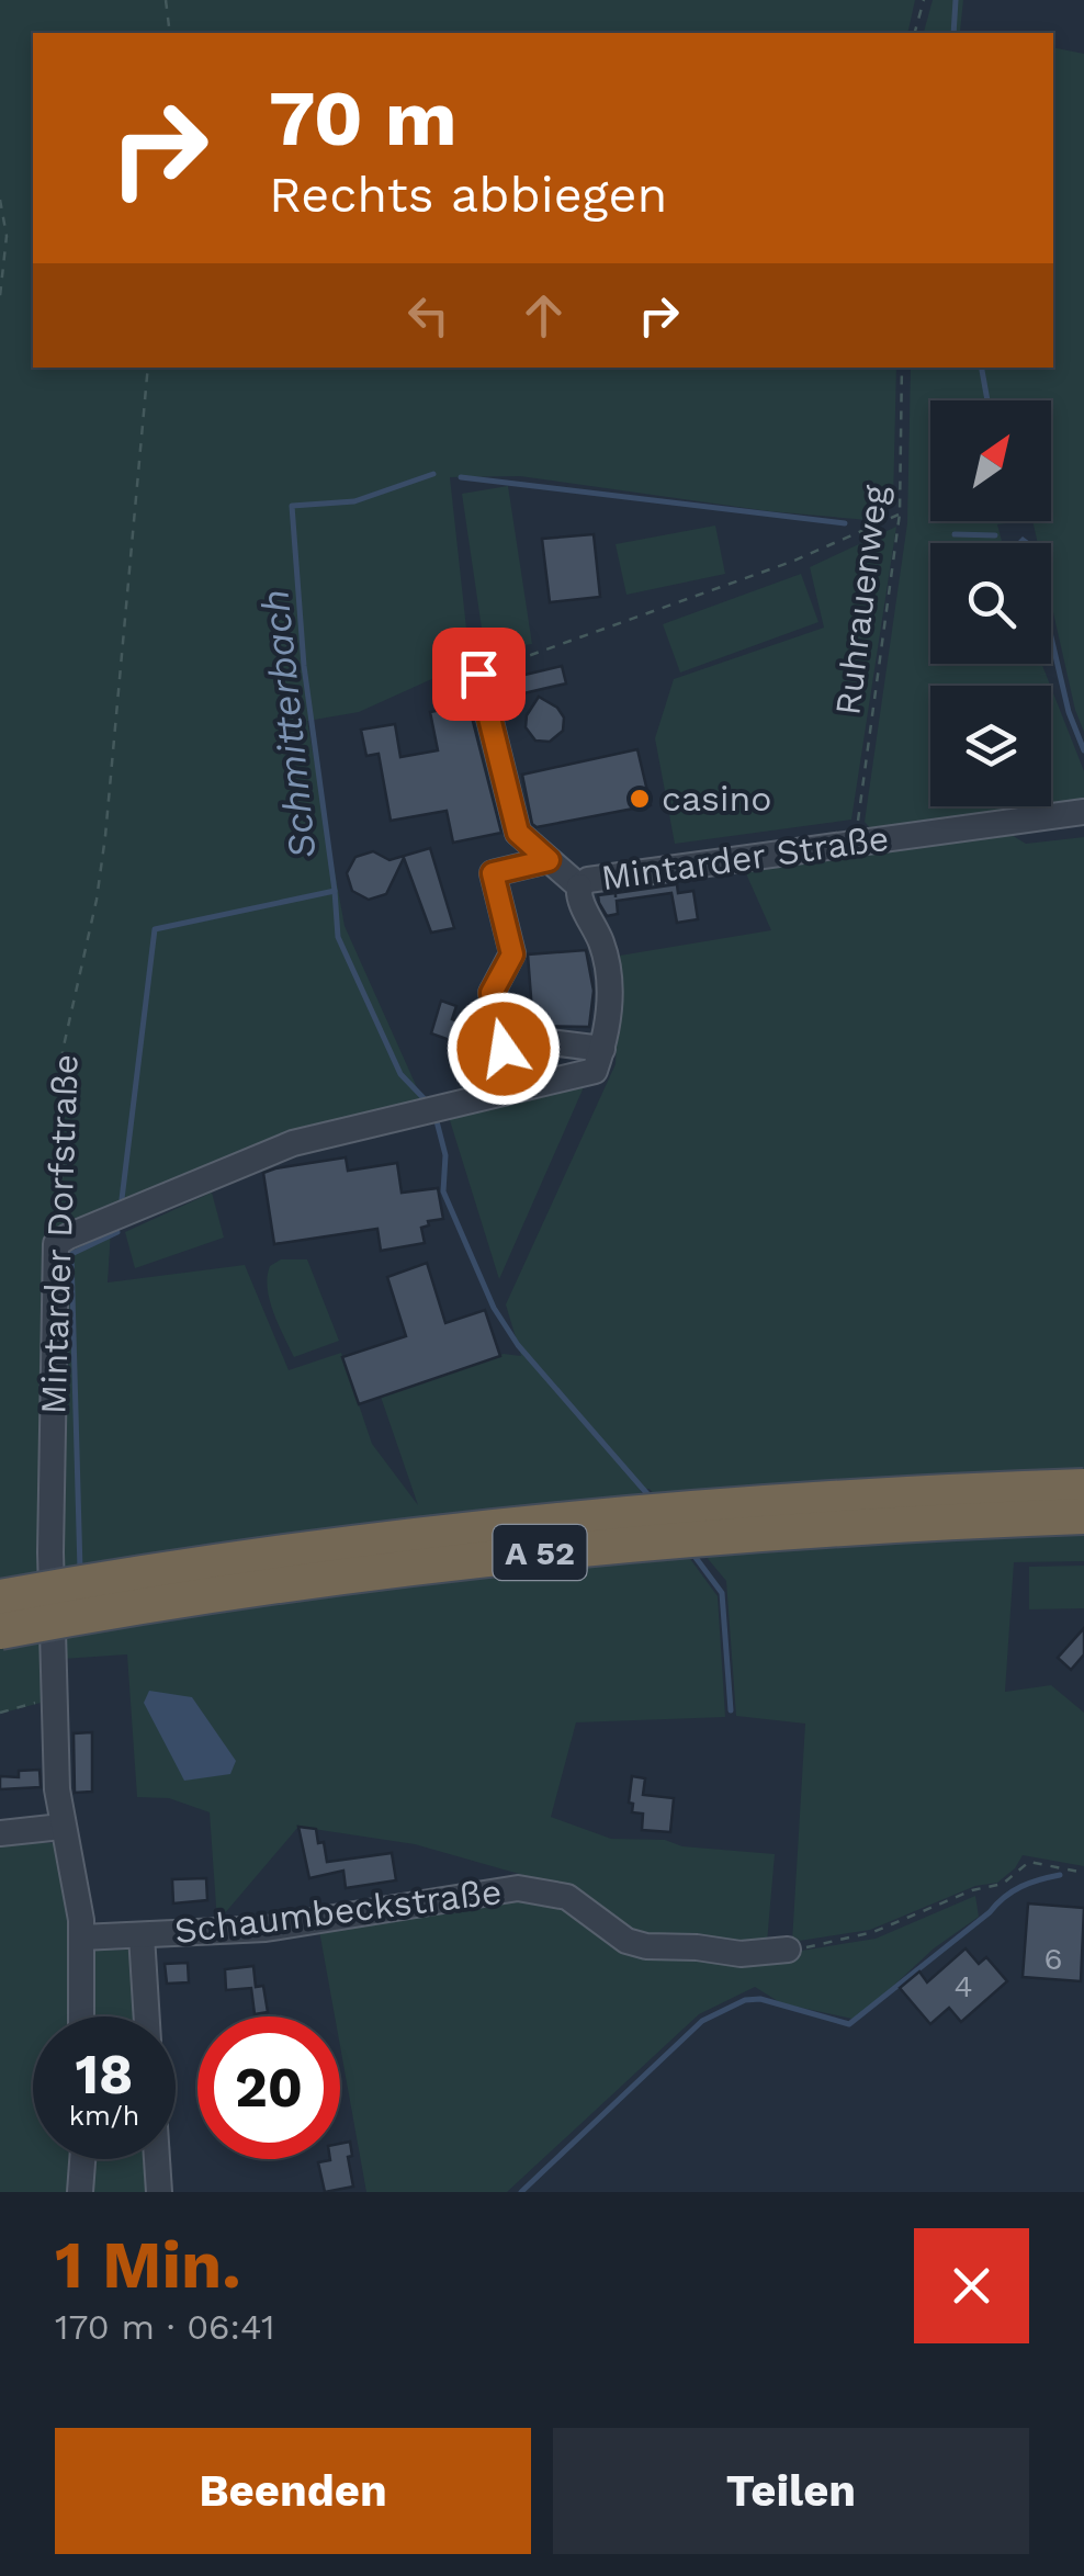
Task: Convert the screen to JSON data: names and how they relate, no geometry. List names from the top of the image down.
{
  "streets": {
    "highway": ["A 52"],
    "street": ["Mintarder Straße", "Mintarder Dorfstraße", "Schaumbeckstraße"],
    "path": ["Ruhrauenweg"]
  },
  "crossings": [
    ["Ruhrauenweg", "Mintarder Straße"],
    ["Mintarder Dorfstraße", "Schaumbeckstraße"]
  ],
  "water": ["Schmitterbach"],
  "places": ["casino"],
  "house_numbers": ["6", "4"],
  "north": "top right",
  "page": {
    "turn": ["70 m", "Rechts abbiegen"],
    "speed": "18 km/h",
    "limit": "20",
    "heading": ["1 Min.", "170 m · 06:41"],
    "buttons": ["Beenden", "Teilen"]
  }
}
